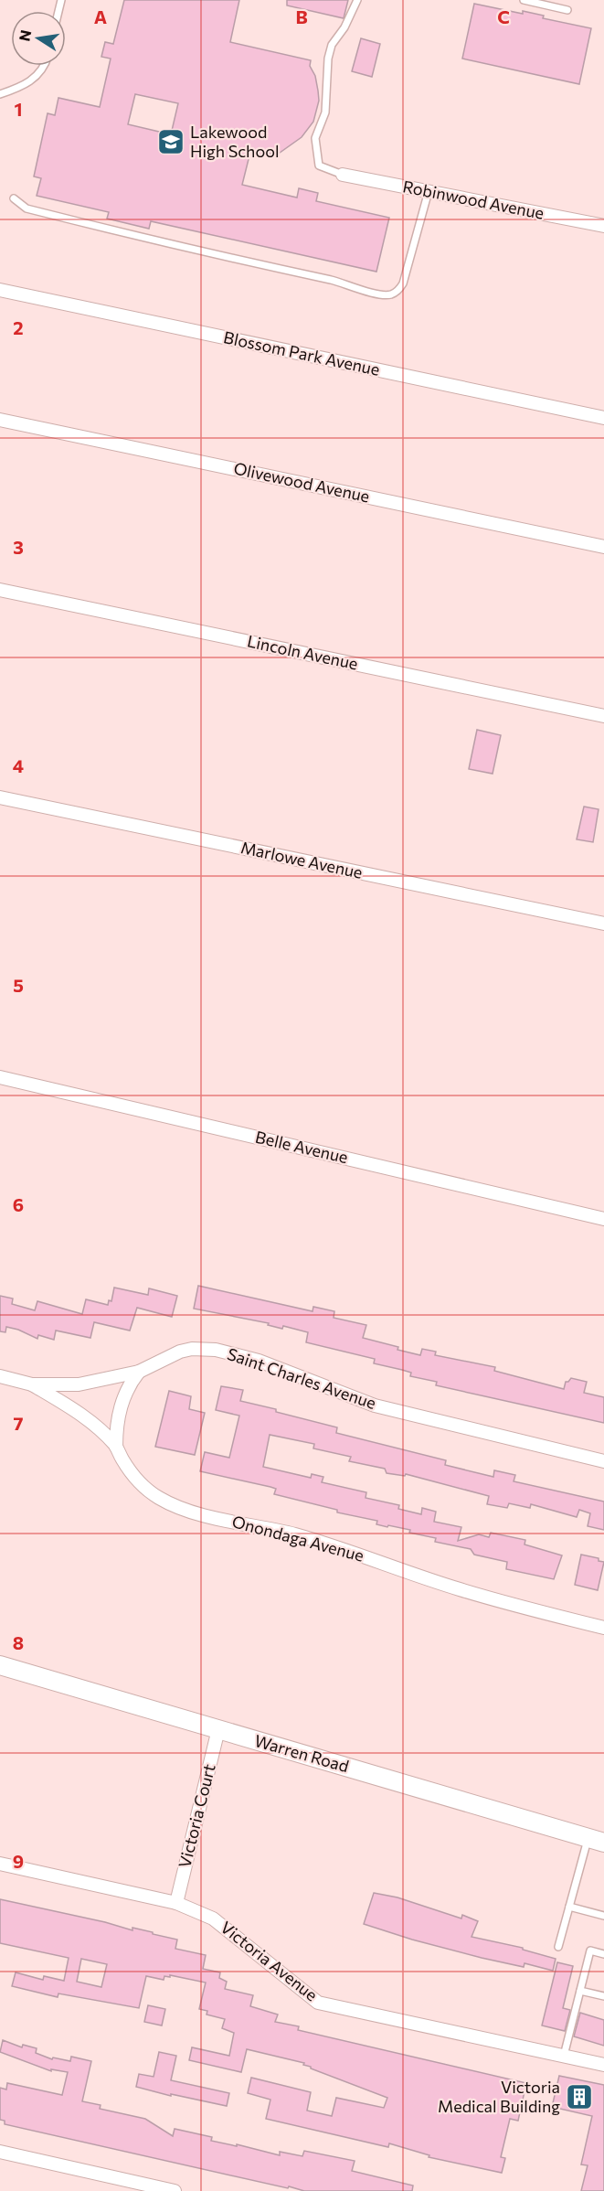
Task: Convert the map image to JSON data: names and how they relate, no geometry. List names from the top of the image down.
{
  "streets": {
    "main road": ["Warren Road"],
    "street": [
      "Robinwood Avenue",
      "Blossom Park Avenue",
      "Olivewood Avenue",
      "Lincoln Avenue",
      "Marlowe Avenue",
      "Belle Avenue",
      "Saint Charles Avenue",
      "Onondaga Avenue",
      "Victoria Court",
      "Victoria Avenue"
    ]
  },
  "crossings": [
    ["Saint Charles Avenue", "Onondaga Avenue"],
    ["Warren Road", "Victoria Court"],
    ["Victoria Court", "Victoria Avenue"]
  ],
  "places": {
    "school or university": ["Lakewood High School"],
    "building": ["Victoria Medical Building"]
  },
  "north": "left",
  "grid": {
    "columns": ["A", "B", "C"],
    "rows": [
      "1",
      "2",
      "3",
      "4",
      "5",
      "6",
      "7",
      "8",
      "9"
    ]
  }
}
